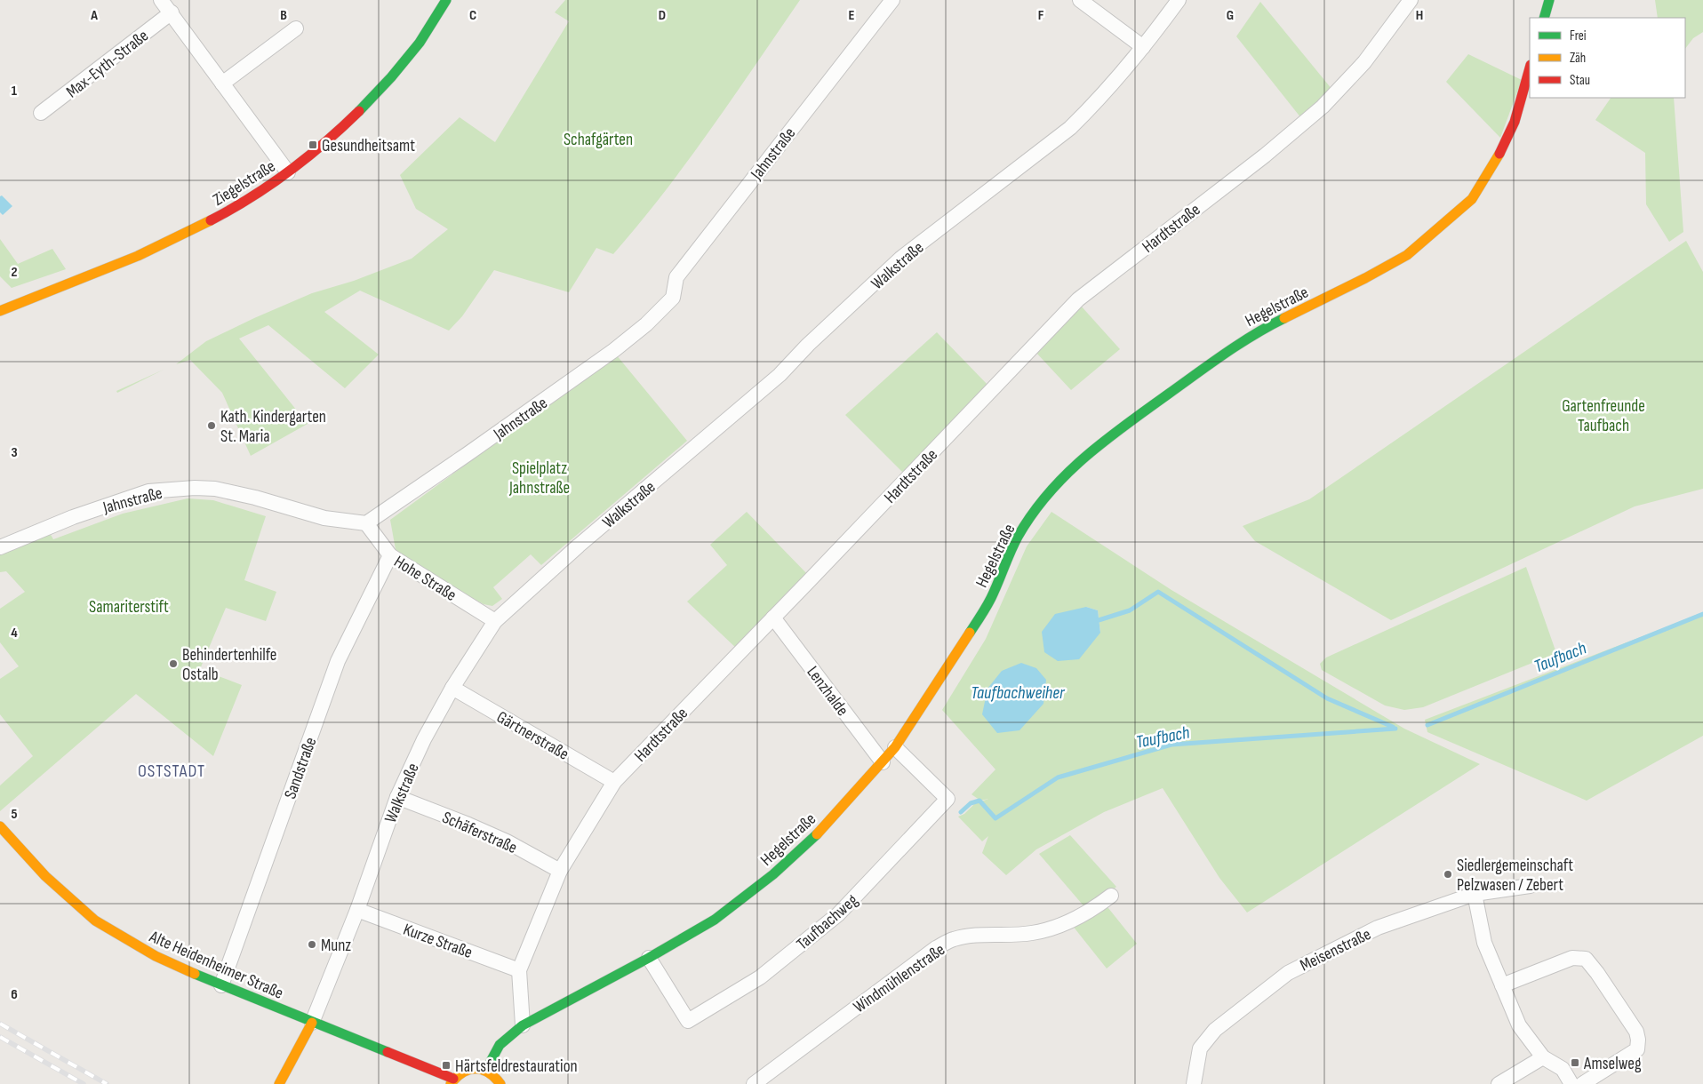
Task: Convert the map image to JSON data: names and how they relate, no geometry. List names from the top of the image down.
{
  "streets": {
    "street": [
      "Max-Eyth-Straße",
      "Jahnstraße",
      "Ziegelstraße",
      "Hardtstraße",
      "Walkstraße",
      "Hegelstraße",
      "Hohe Straße",
      "Lenzhalde",
      "Gärtnerstraße",
      "Sandstraße",
      "Schäferstraße",
      "Taufbachweg",
      "Kurze Straße",
      "Meisenstraße",
      "Alte Heidenheimer Straße",
      "Windmühlenstraße"
    ]
  },
  "crossings": [
    ["Jahnstraße", "Hohe Straße"],
    ["Hardtstraße", "Hegelstraße"],
    ["Hardtstraße", "Lenzhalde"],
    ["Hardtstraße", "Gärtnerstraße"],
    ["Hardtstraße", "Schäferstraße"],
    ["Hardtstraße", "Kurze Straße"],
    ["Walkstraße", "Hohe Straße"],
    ["Walkstraße", "Gärtnerstraße"],
    ["Walkstraße", "Schäferstraße"],
    ["Walkstraße", "Kurze Straße"],
    ["Walkstraße", "Alte Heidenheimer Straße"],
    ["Hegelstraße", "Lenzhalde"],
    ["Hegelstraße", "Taufbachweg"],
    ["Hohe Straße", "Sandstraße"],
    ["Sandstraße", "Alte Heidenheimer Straße"]
  ],
  "districts": ["OSTSTADT"],
  "water": ["Taufbach", "Taufbachweiher"],
  "parks": [
    "Schafgärten",
    "Gartenfreunde Taufbach",
    "Spielplatz Jahnstraße",
    "Samariterstift"
  ],
  "places": {
    "transit": ["Gesundheitsamt", "Amselweg", "Härtsfeldrestauration"],
    "other": [
      "Kath. Kindergarten St. Maria",
      "Behindertenhilfe Ostalb",
      "Siedlergemeinschaft Pelzwasen / Zebert",
      "Munz"
    ]
  },
  "legend": ["Frei", "Zäh", "Stau"],
  "grid": {
    "columns": [
      "A",
      "B",
      "C",
      "D",
      "E",
      "F",
      "G",
      "H"
    ],
    "rows": [
      "1",
      "2",
      "3",
      "4",
      "5",
      "6"
    ]
  }
}
